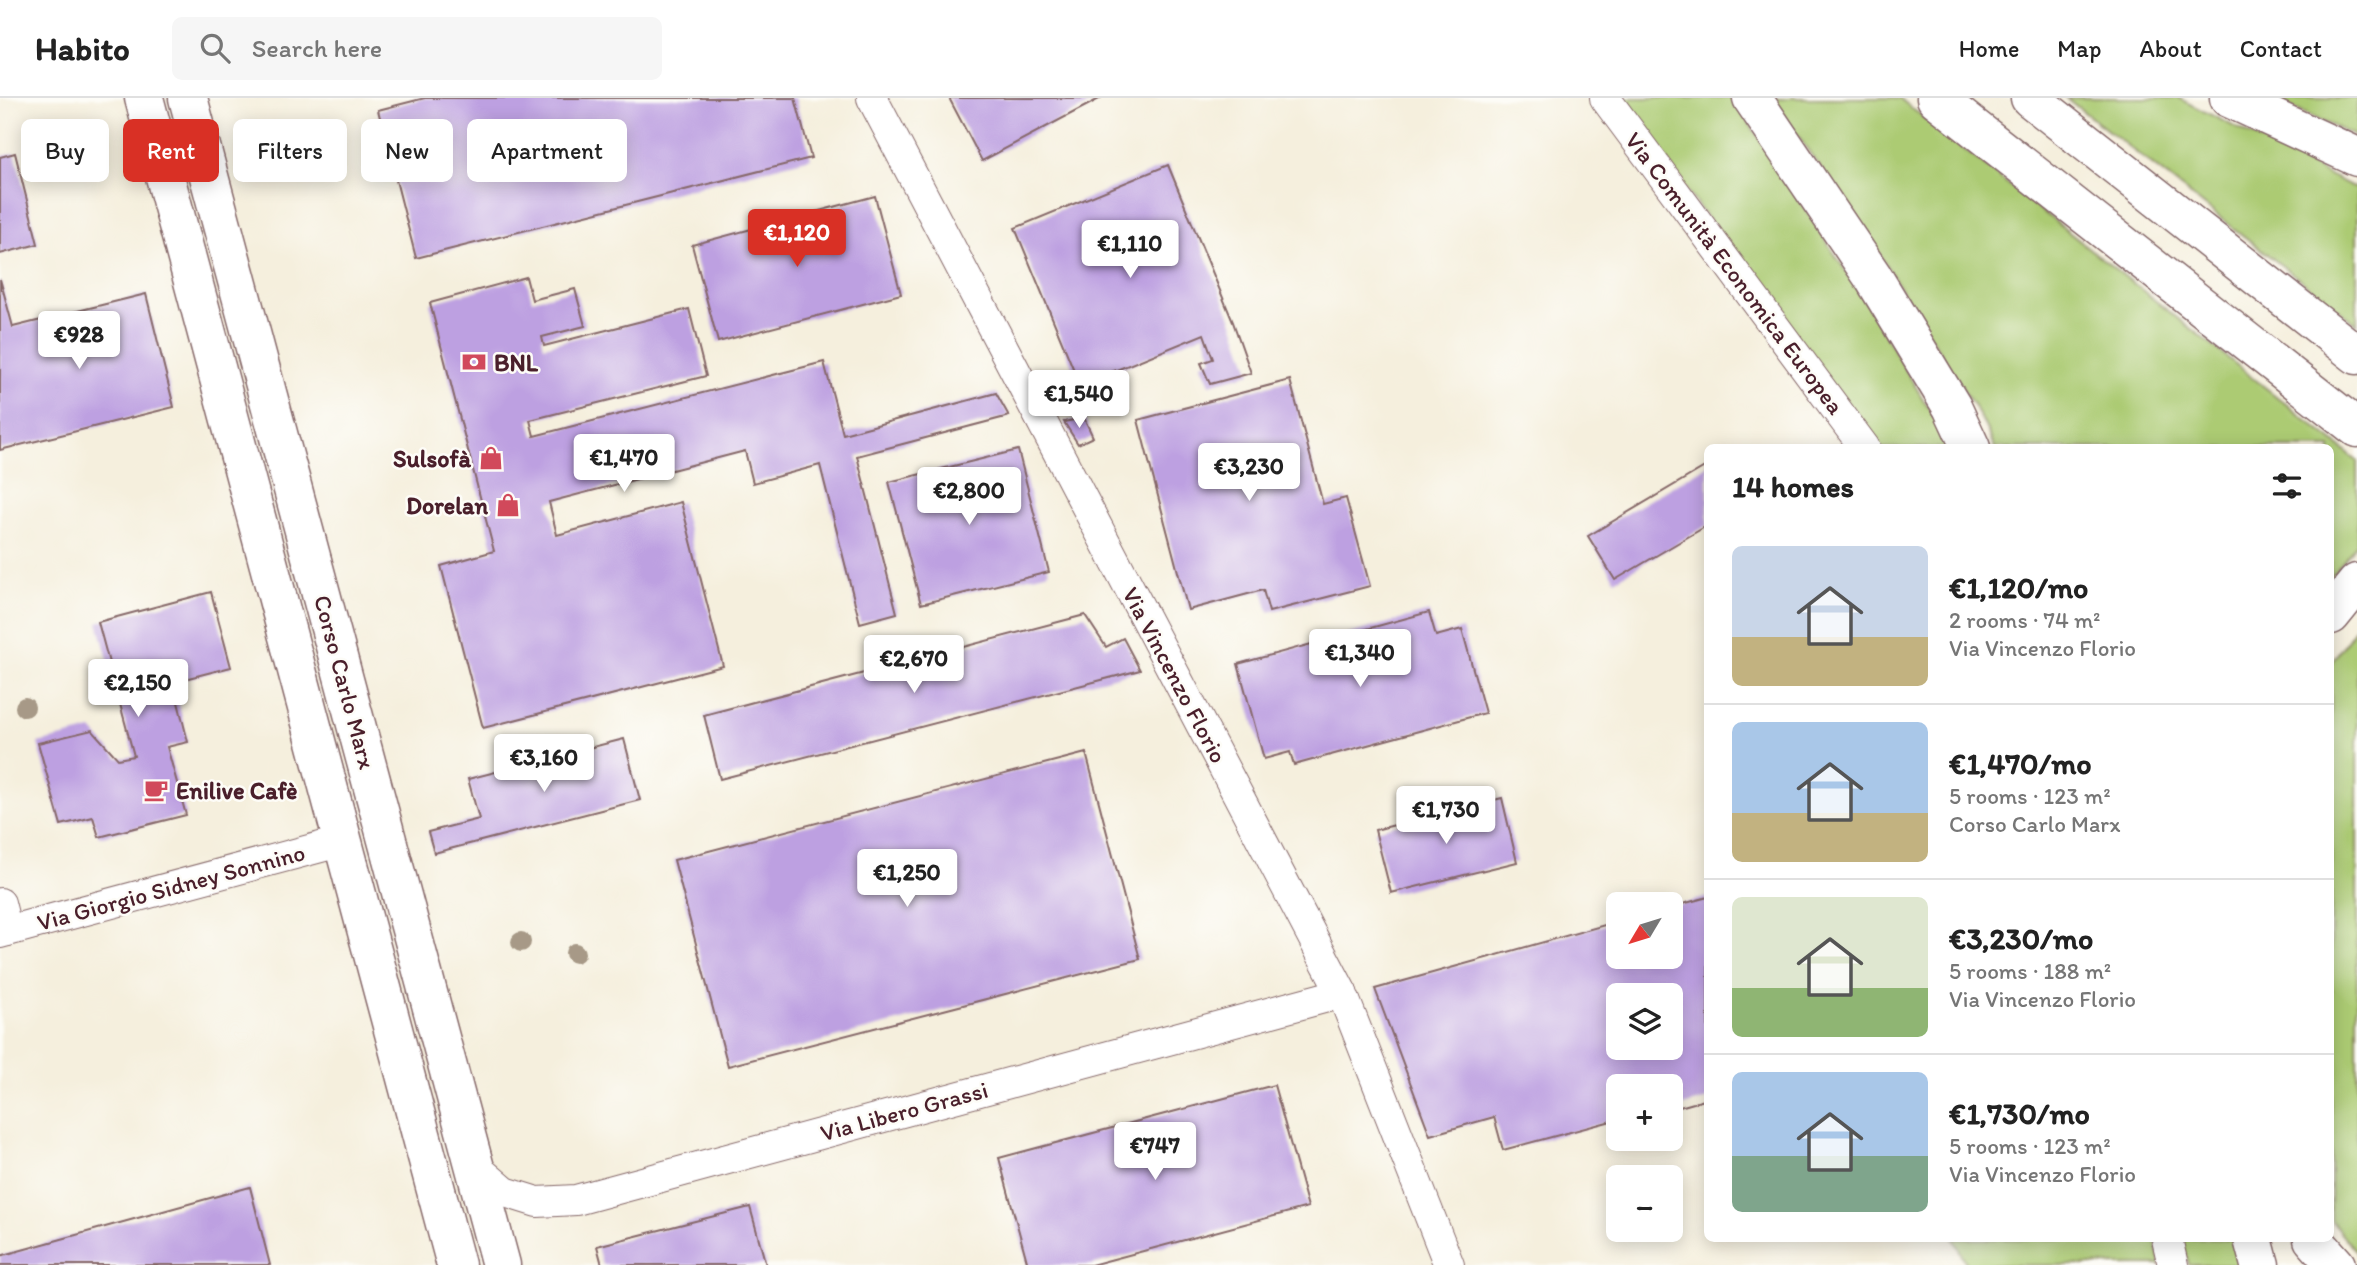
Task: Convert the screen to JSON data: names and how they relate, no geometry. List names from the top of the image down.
{
  "streets": {
    "main road": ["Corso Carlo Marx"],
    "street": [
      "Via Comunità Economica Europea",
      "Via Vincenzo Florio",
      "Via Giorgio Sidney Sonnino",
      "Via Libero Grassi"
    ]
  },
  "crossings": [
    ["Via Vincenzo Florio", "Via Libero Grassi"],
    ["Corso Carlo Marx", "Via Giorgio Sidney Sonnino"],
    ["Corso Carlo Marx", "Via Libero Grassi"]
  ],
  "places": {
    "bank": ["BNL"],
    "shop": ["Sulsofà", "Dorelan"],
    "cafe": ["Enilive Cafè"]
  },
  "north": "bottom left",
  "page": {
    "header": "Habito",
    "search": "Search here",
    "nav": [
      "Home",
      "Map",
      "About",
      "Contact"
    ],
    "chip": [
      "Buy",
      "Rent",
      "Filters",
      "New",
      "Apartment"
    ],
    "price": [
      "€1,120",
      "€1,110",
      "€928",
      "€1,540",
      "€1,470",
      "€3,230",
      "€2,800",
      "€1,340",
      "€2,670",
      "€2,150",
      "€3,160",
      "€1,730",
      "€1,250",
      "€747"
    ],
    "heading": "14 homes",
    "list": [
      {
        "name": "€1,120/mo",
        "note": "2 rooms · 74 m² · Via Vincenzo Florio"
      },
      {
        "name": "€1,470/mo",
        "note": "5 rooms · 123 m² · Corso Carlo Marx"
      },
      {
        "name": "€3,230/mo",
        "note": "5 rooms · 188 m² · Via Vincenzo Florio"
      },
      {
        "name": "€1,730/mo",
        "note": "5 rooms · 123 m² · Via Vincenzo Florio"
      }
    ],
    "map_buttons": ["+", "−"]
  }
}
